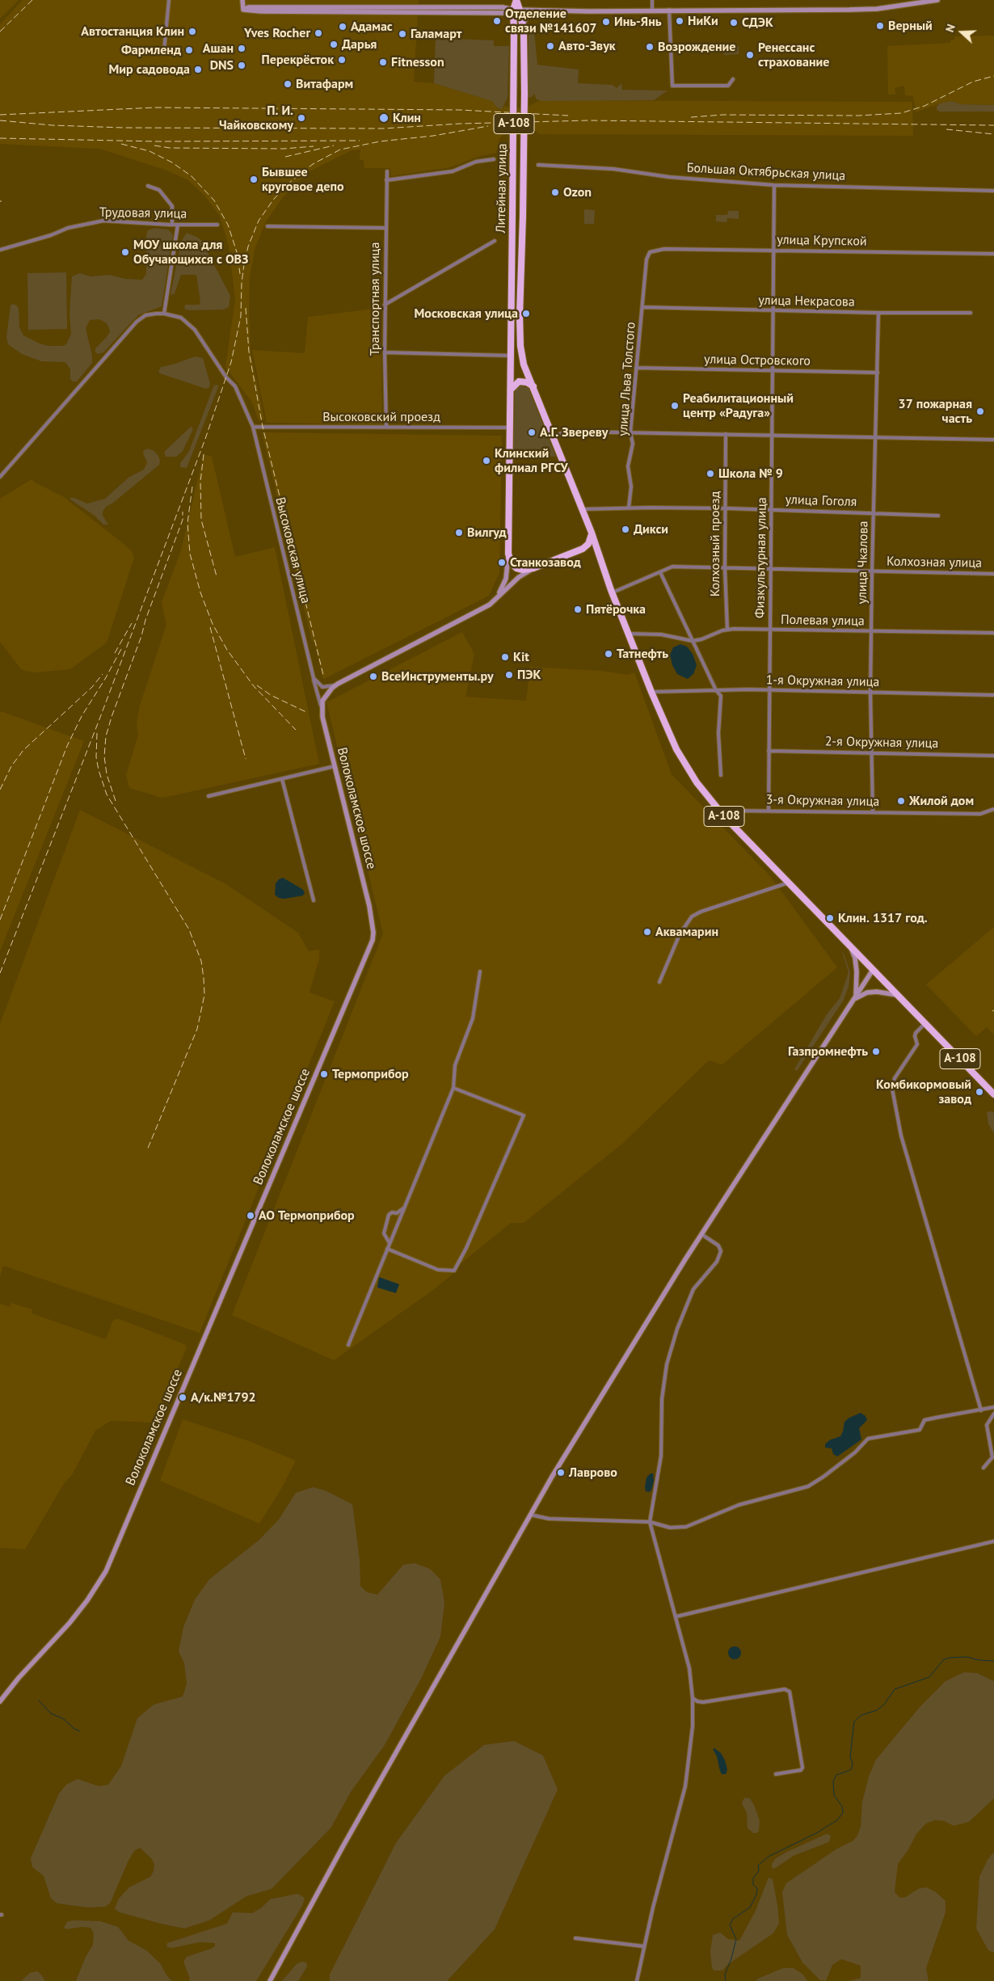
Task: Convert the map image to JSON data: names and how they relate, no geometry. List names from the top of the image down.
{
  "streets": {
    "highway": ["А-108", "Литейная улица"],
    "street": [
      "Большая Октябрьская улица",
      "Трудовая улица",
      "улица Крупской",
      "Транспортная улица",
      "улица Некрасова",
      "улица Островского",
      "улица Льва Толстого",
      "Высоковский проезд",
      "улица Гоголя",
      "Колхозный проезд",
      "Высоковская улица",
      "Физкультурная улица",
      "улица Чкалова",
      "Колхозная улица",
      "Полевая улица",
      "1-я Окружная улица",
      "2-я Окружная улица",
      "3-я Окружная улица",
      "Волоколамское шоссе"
    ]
  },
  "crossings": [
    ["А-108", "Литейная улица"],
    ["А-108", "Высоковский проезд"],
    ["А-108", "улица Гоголя"],
    ["А-108", "Колхозная улица"],
    ["А-108", "Полевая улица"],
    ["А-108", "1-я Окружная улица"],
    ["А-108", "3-я Окружная улица"],
    ["Большая Октябрьская улица", "Физкультурная улица"],
    ["улица Крупской", "улица Льва Толстого"],
    ["улица Крупской", "Физкультурная улица"],
    ["Транспортная улица", "Высоковский проезд"],
    ["улица Некрасова", "улица Льва Толстого"],
    ["улица Некрасова", "Физкультурная улица"],
    ["улица Некрасова", "улица Чкалова"],
    ["улица Островского", "улица Льва Толстого"],
    ["улица Островского", "Физкультурная улица"],
    ["улица Островского", "улица Чкалова"],
    ["улица Льва Толстого", "улица Гоголя"],
    ["Высоковский проезд", "Высоковская улица"],
    ["улица Гоголя", "Колхозный проезд"],
    ["улица Гоголя", "Физкультурная улица"],
    ["улица Гоголя", "улица Чкалова"],
    ["Колхозный проезд", "Колхозная улица"],
    ["Колхозный проезд", "Полевая улица"],
    ["Высоковская улица", "Волоколамское шоссе"],
    ["Физкультурная улица", "Колхозная улица"],
    ["Физкультурная улица", "Полевая улица"],
    ["Физкультурная улица", "1-я Окружная улица"],
    ["Физкультурная улица", "2-я Окружная улица"],
    ["Физкультурная улица", "3-я Окружная улица"],
    ["улица Чкалова", "Колхозная улица"],
    ["улица Чкалова", "Полевая улица"],
    ["улица Чкалова", "1-я Окружная улица"],
    ["улица Чкалова", "2-я Окружная улица"],
    ["улица Чкалова", "3-я Окружная улица"]
  ],
  "places": [
    "Отделение связи №141607",
    "НиКи",
    "Инь-Янь",
    "СДЭК",
    "Верный",
    "Адамас",
    "Автостанция Клин",
    "Yves Rocher",
    "Галамарт",
    "Дарья",
    "Авто-Звук",
    "Возрождение",
    "Ашан",
    "Фармленд",
    "Ренессанс страхование",
    "Перекрёсток",
    "Fitnesson",
    "DNS",
    "Мир садовода",
    "Витафарм",
    "П. И. Чайковскому",
    "Клин",
    "Бывшее круговое депо",
    "Ozon",
    "МОУ школа для Обучающихся с ОВЗ",
    "Московская улица",
    "Реабилитационный центр «Радуга»",
    "37 пожарная часть",
    "А.Г. Звереву",
    "Клинский филиал РГСУ",
    "Школа № 9",
    "Дикси",
    "Вилгуд",
    "Станкозавод",
    "Пятёрочка",
    "Татнефть",
    "Kit",
    "ПЭК",
    "ВсеИнструменты.ру",
    "Жилой дом",
    "Клин. 1317 год.",
    "Аквамарин",
    "Газпромнефть",
    "Термоприбор",
    "Комбикормовый завод",
    "АО Термоприбор",
    "А/к.№1792",
    "Лаврово"
  ],
  "north": "left"
}
